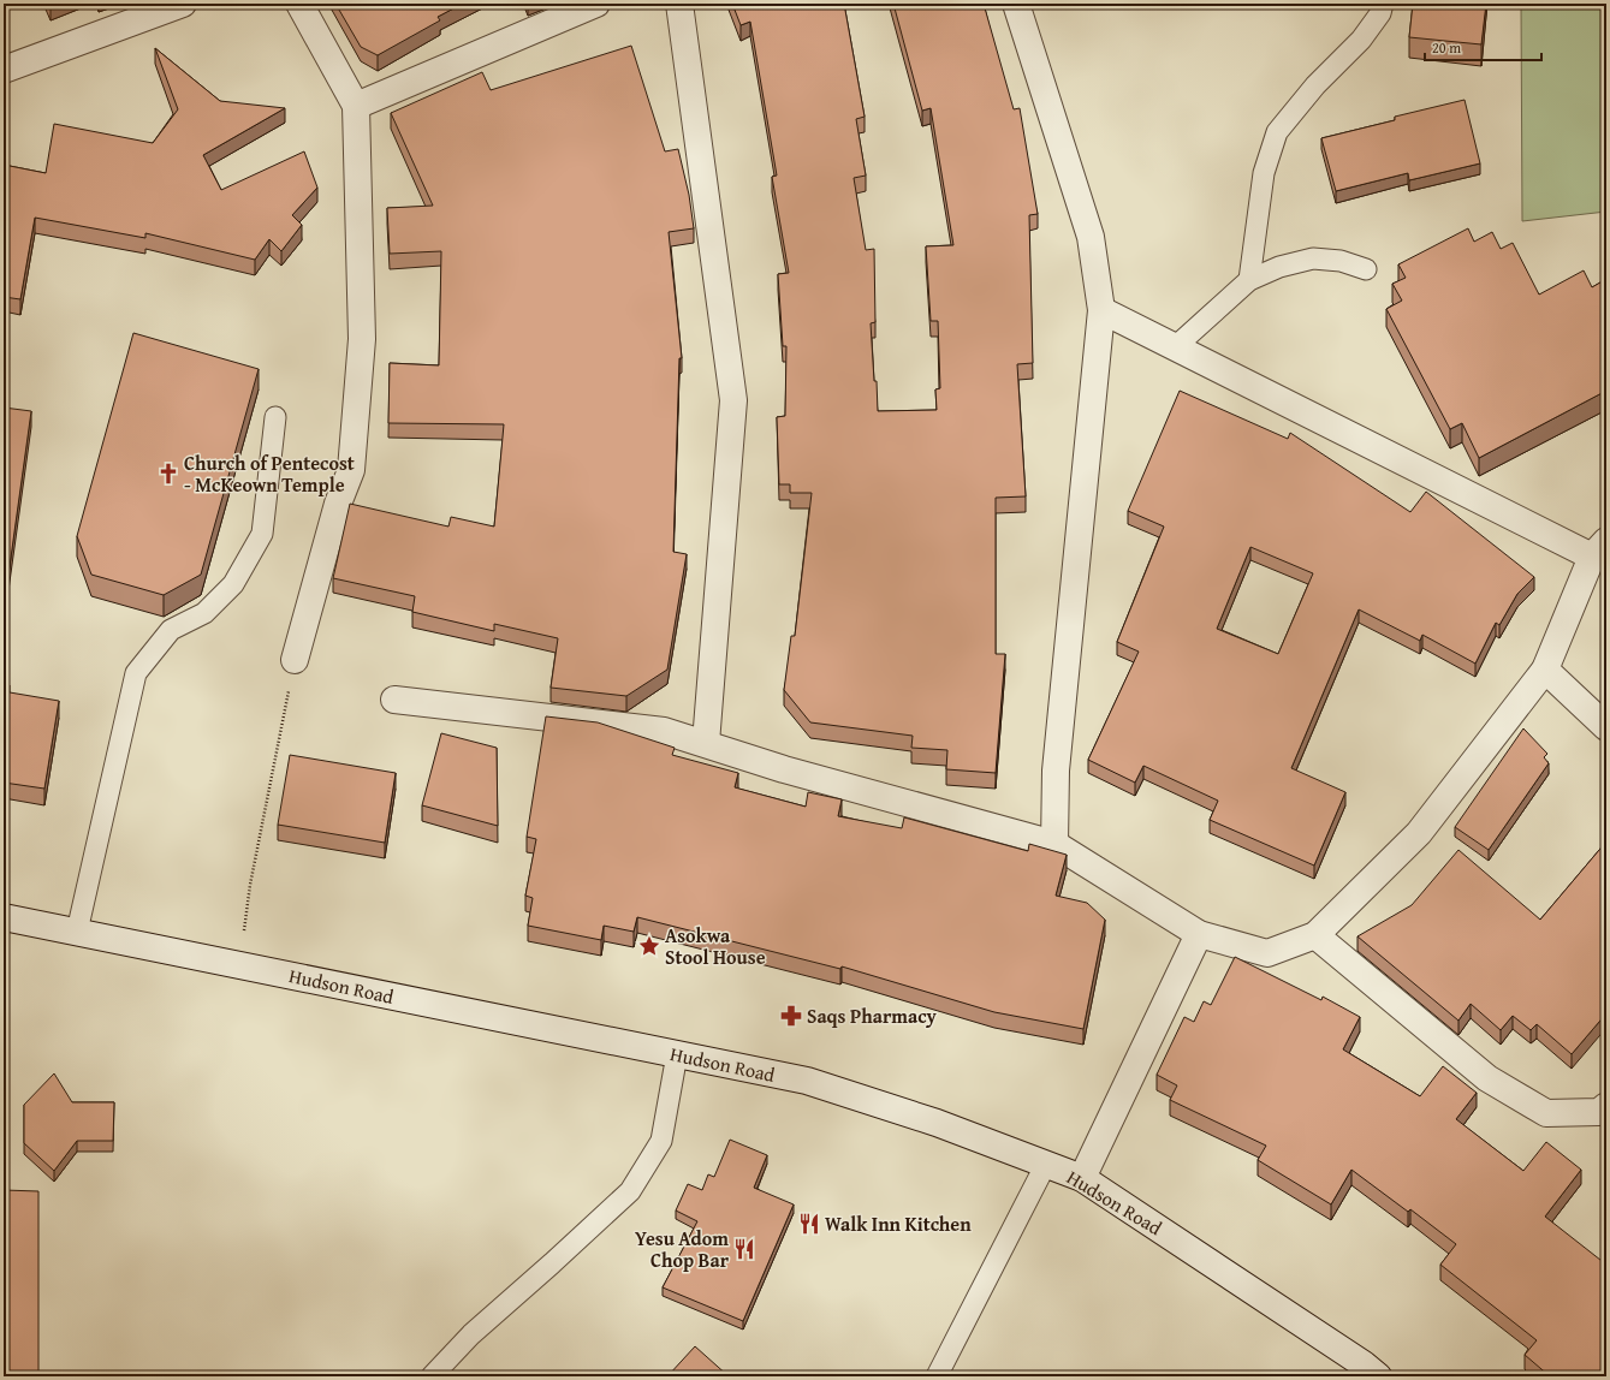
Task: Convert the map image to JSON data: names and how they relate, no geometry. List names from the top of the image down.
{
  "streets": {
    "street": ["Hudson Road"]
  },
  "places": {
    "church": ["Church of Pentecost - McKeown Temple"],
    "place": ["Asokwa Stool House"],
    "pharmacy": ["Saqs Pharmacy"],
    "restaurant": ["Walk Inn Kitchen", "Yesu Adom Chop Bar"]
  },
  "scale_bar": "20 m"
}
